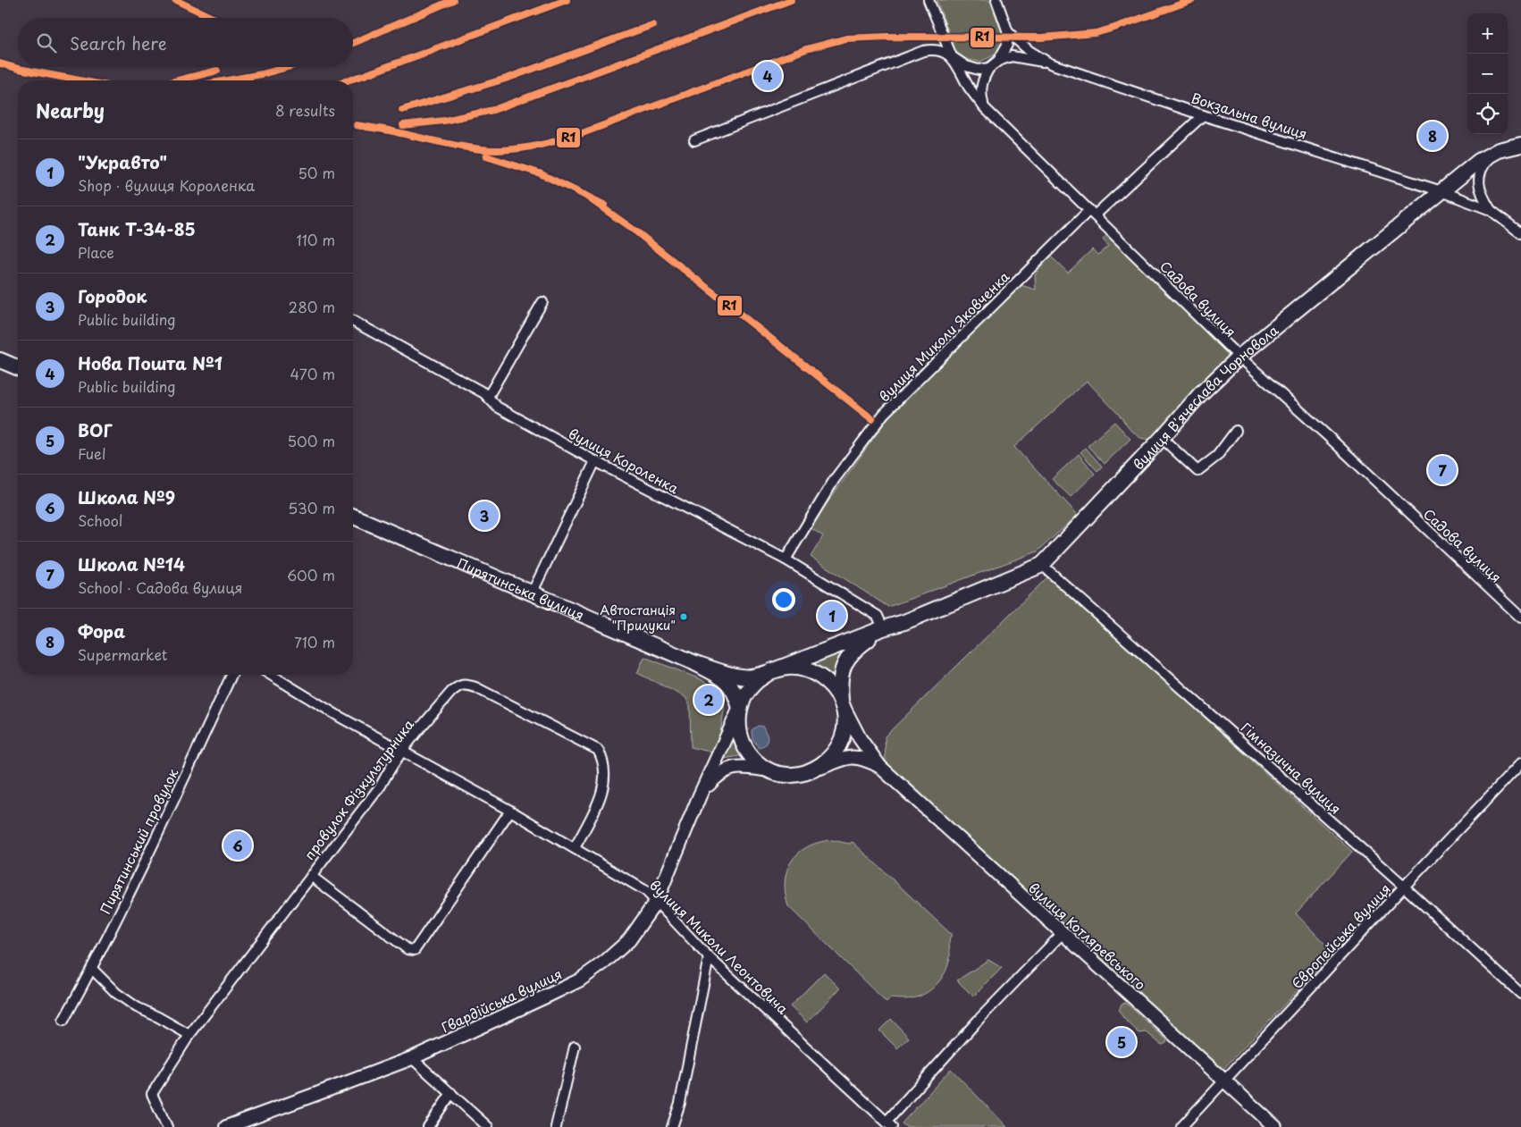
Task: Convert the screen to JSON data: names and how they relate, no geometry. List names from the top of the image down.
{
  "streets": {
    "main road": [
      "вулиця В'ячеслава Чорновола",
      "Пирятинська вулиця",
      "вулиця Котляревського",
      "Гвардійська вулиця"
    ],
    "street": [
      "Вокзальна вулиця",
      "Садова вулиця",
      "вулиця Миколи Яковченка",
      "вулиця Короленка",
      "Гімназична вулиця",
      "провулок Фізкультурника",
      "Пирятинський провулок",
      "Європейська вулиця",
      "вулиця Миколи Леонтовича"
    ]
  },
  "crossings": [
    ["Вокзальна вулиця", "вулиця Миколи Яковченка"],
    ["Вокзальна вулиця", "вулиця В'ячеслава Чорновола"],
    ["Садова вулиця", "вулиця Миколи Яковченка"],
    ["Садова вулиця", "вулиця В'ячеслава Чорновола"],
    ["вулиця Миколи Яковченка", "вулиця Короленка"],
    ["вулиця В'ячеслава Чорновола", "вулиця Короленка"],
    ["вулиця В'ячеслава Чорновола", "Гімназична вулиця"],
    ["вулиця В'ячеслава Чорновола", "Гвардійська вулиця"],
    ["Гімназична вулиця", "Європейська вулиця"],
    ["провулок Фізкультурника", "вулиця Миколи Леонтовича"],
    ["вулиця Котляревського", "Європейська вулиця"],
    ["вулиця Миколи Леонтовича", "Гвардійська вулиця"]
  ],
  "places": ["Автостанція \"Прилуки\""],
  "lines": ["transit line R1"],
  "page": {
    "map_buttons": ["+", "−"],
    "search": "Search here",
    "pins": [
      "4",
      "8",
      "7",
      "3",
      "1",
      "2",
      "6",
      "5"
    ],
    "heading": ["Nearby", "8 results"],
    "list": [
      {
        "mark": "1",
        "name": "\"Укравто\"",
        "note": "Shop · вулиця Короленка",
        "value": "50 m"
      },
      {
        "mark": "2",
        "name": "Танк Т-34-85",
        "note": "Place",
        "value": "110 m"
      },
      {
        "mark": "3",
        "name": "Городок",
        "note": "Public building",
        "value": "280 m"
      },
      {
        "mark": "4",
        "name": "Нова Пошта №1",
        "note": "Public building",
        "value": "470 m"
      },
      {
        "mark": "5",
        "name": "ВОГ",
        "note": "Fuel",
        "value": "500 m"
      },
      {
        "mark": "6",
        "name": "Школа №9",
        "note": "School",
        "value": "530 m"
      },
      {
        "mark": "7",
        "name": "Школа №14",
        "note": "School · Садова вулиця",
        "value": "600 m"
      },
      {
        "mark": "8",
        "name": "Фора",
        "note": "Supermarket",
        "value": "710 m"
      }
    ]
  }
}
